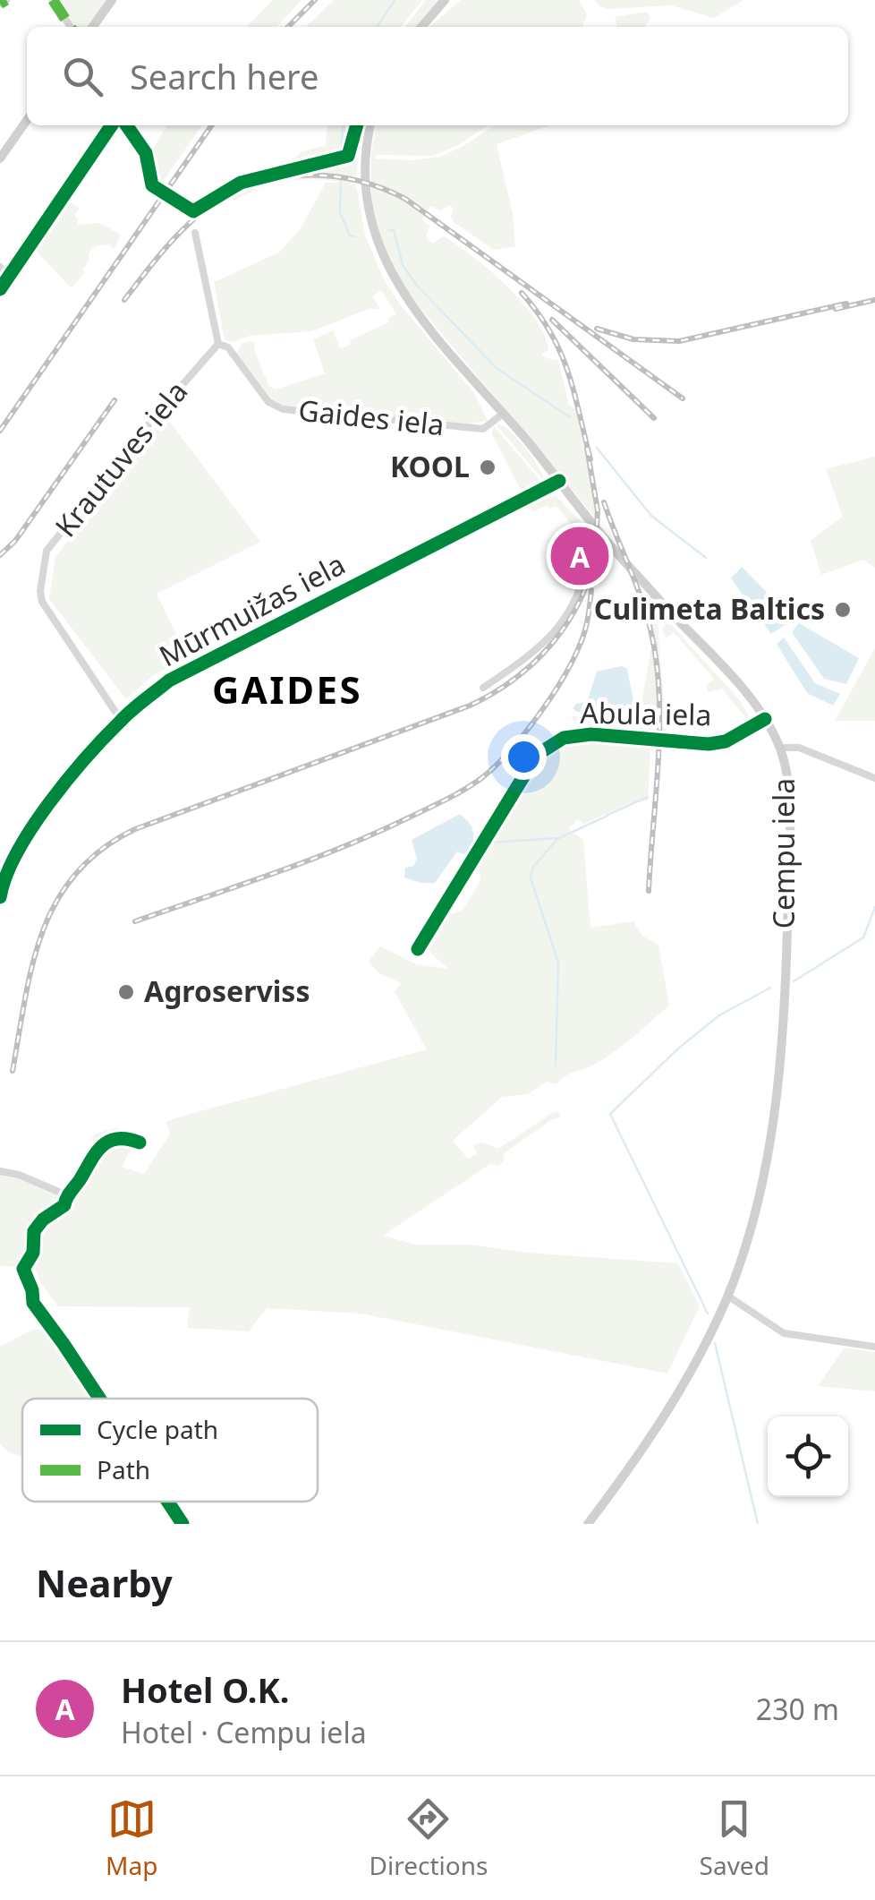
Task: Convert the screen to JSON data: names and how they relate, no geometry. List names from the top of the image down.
{
  "streets": {
    "main road": ["Mūrmuižas iela", "Abula iela", "Cempu iela"],
    "street": ["Gaides iela", "Krautuves iela"]
  },
  "crossings": [
    ["Gaides iela", "Krautuves iela"],
    ["Gaides iela", "Cempu iela"],
    ["Krautuves iela", "Mūrmuižas iela"],
    ["Mūrmuižas iela", "Cempu iela"],
    ["Abula iela", "Cempu iela"]
  ],
  "districts": ["GAIDES"],
  "places": ["KOOL", "Culimeta Baltics", "Agroserviss"],
  "legend": ["Cycle path", "Path"],
  "page": {
    "search": "Search here",
    "pins": "A",
    "heading": "Nearby",
    "list": [
      {
        "mark": "A",
        "name": "Hotel O.K.",
        "note": "Hotel · Cempu iela",
        "value": "230 m"
      }
    ],
    "nav": ["Map", "Directions", "Saved"]
  }
}
